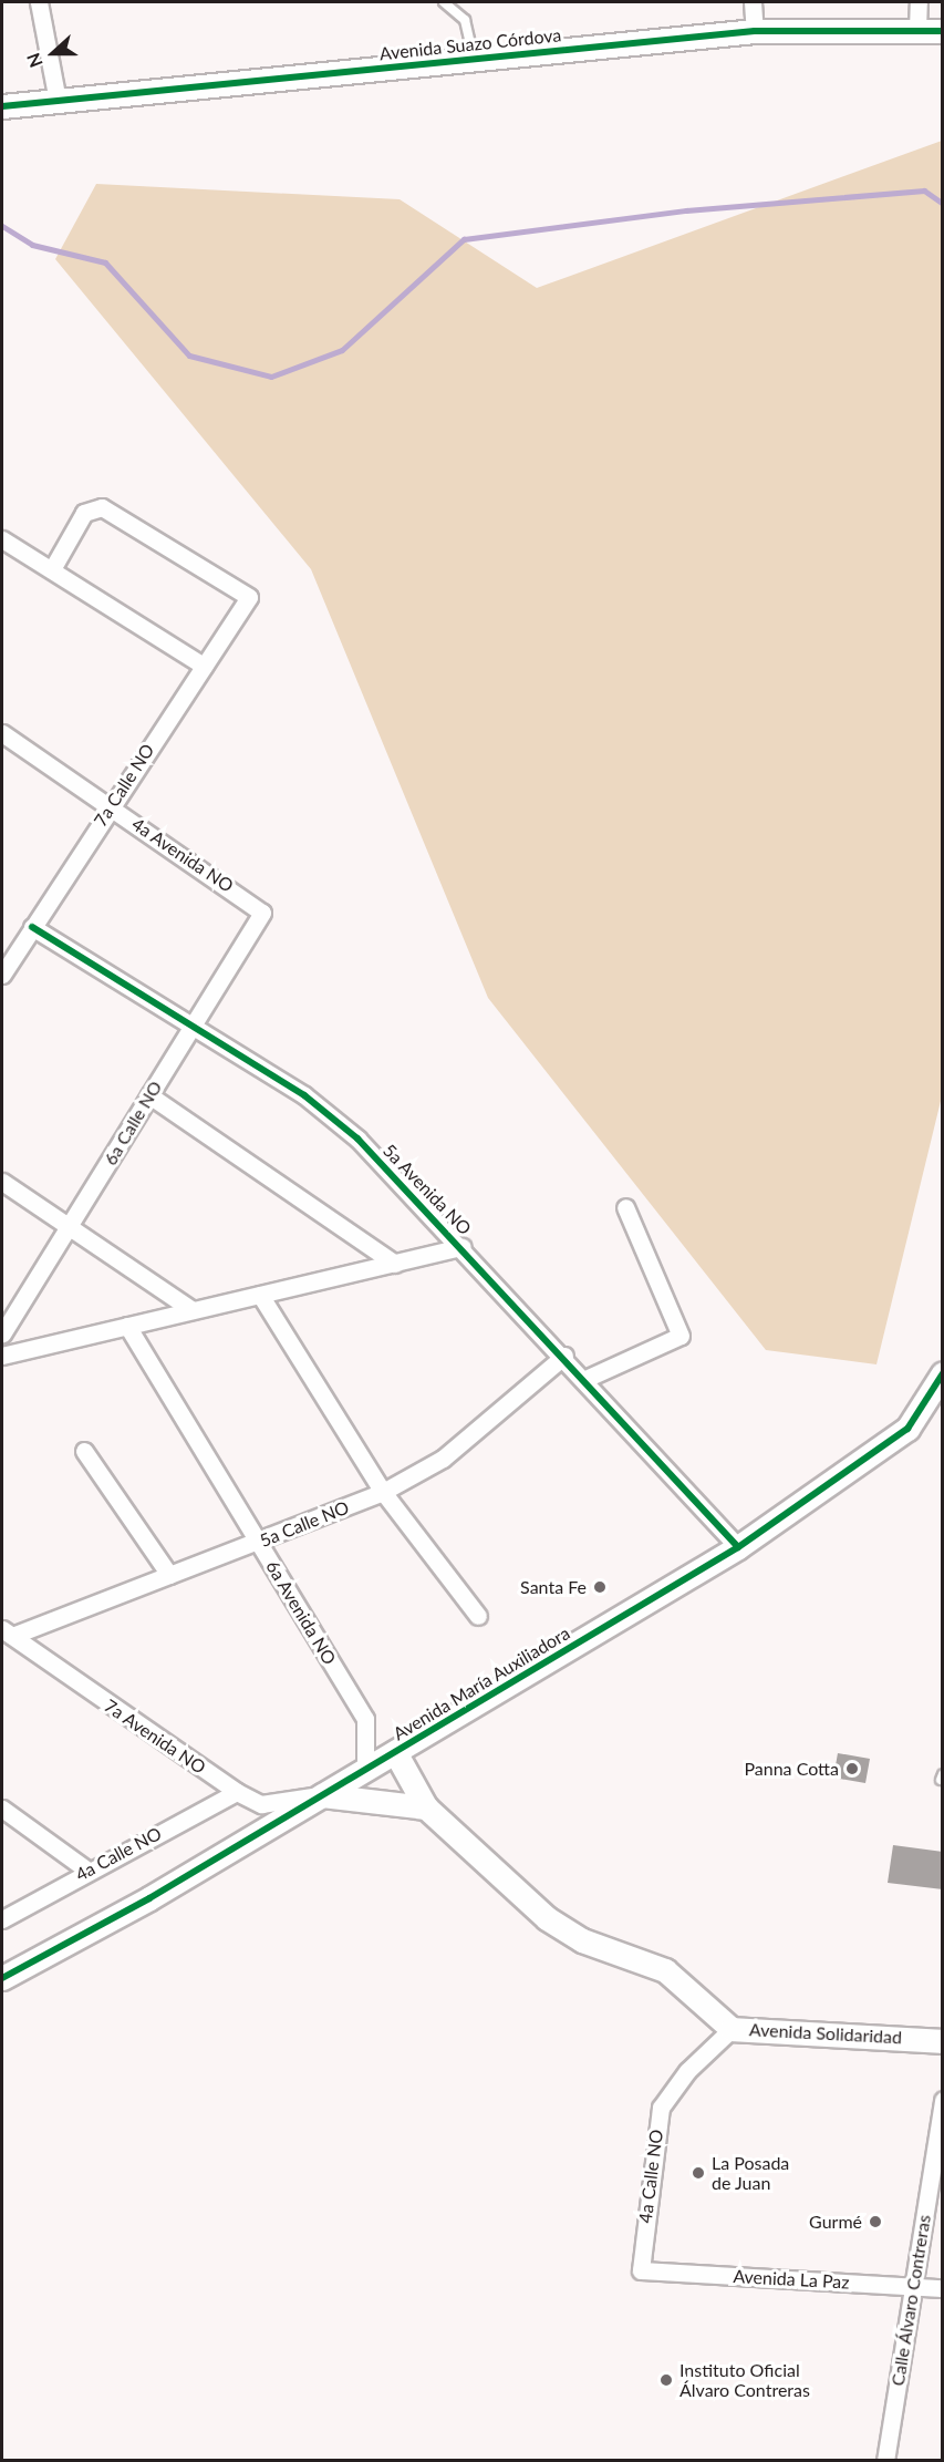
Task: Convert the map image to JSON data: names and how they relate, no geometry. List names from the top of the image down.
{
  "streets": {
    "street": [
      "Avenida Suazo Córdova",
      "7a Calle NO",
      "4a Avenida NO",
      "6a Calle NO",
      "5a Avenida NO",
      "5a Calle NO",
      "6a Avenida NO",
      "Avenida María Auxiliadora",
      "7a Avenida NO",
      "4a Calle NO",
      "Avenida Solidaridad",
      "Avenida La Paz",
      "Calle Álvaro Contreras"
    ]
  },
  "crossings": [
    ["7a Calle NO", "4a Avenida NO"],
    ["7a Calle NO", "5a Avenida NO"],
    ["4a Avenida NO", "6a Calle NO"],
    ["6a Calle NO", "5a Avenida NO"],
    ["5a Avenida NO", "5a Calle NO"],
    ["5a Avenida NO", "Avenida María Auxiliadora"],
    ["5a Calle NO", "6a Avenida NO"],
    ["5a Calle NO", "7a Avenida NO"],
    ["6a Avenida NO", "Avenida María Auxiliadora"],
    ["Avenida María Auxiliadora", "7a Avenida NO"],
    ["Avenida María Auxiliadora", "Avenida Solidaridad"],
    ["7a Avenida NO", "4a Calle NO"],
    ["4a Calle NO", "Avenida Solidaridad"],
    ["4a Calle NO", "Avenida La Paz"],
    ["Avenida La Paz", "Calle Álvaro Contreras"]
  ],
  "places": [
    "Santa Fe",
    "Panna Cotta",
    "La Posada de Juan",
    "Gurmé",
    "Instituto Oficial Álvaro Contreras"
  ],
  "north": "left"
}
